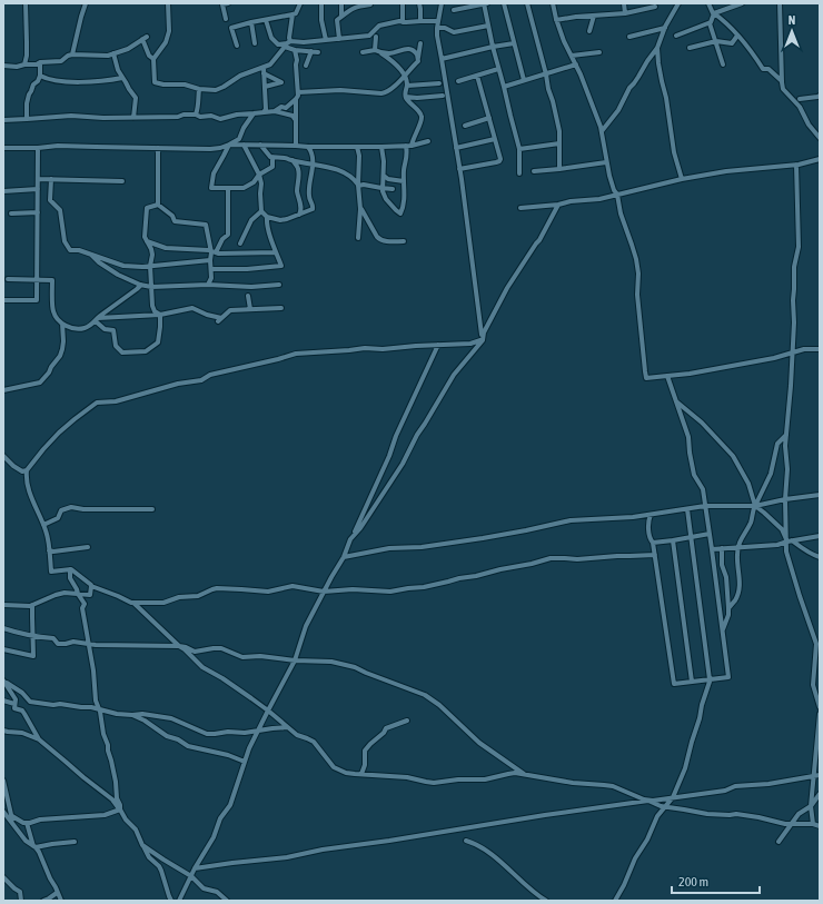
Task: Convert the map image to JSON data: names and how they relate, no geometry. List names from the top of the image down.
{
  "scale_bar": "200 m",
  "north": "top"
}
